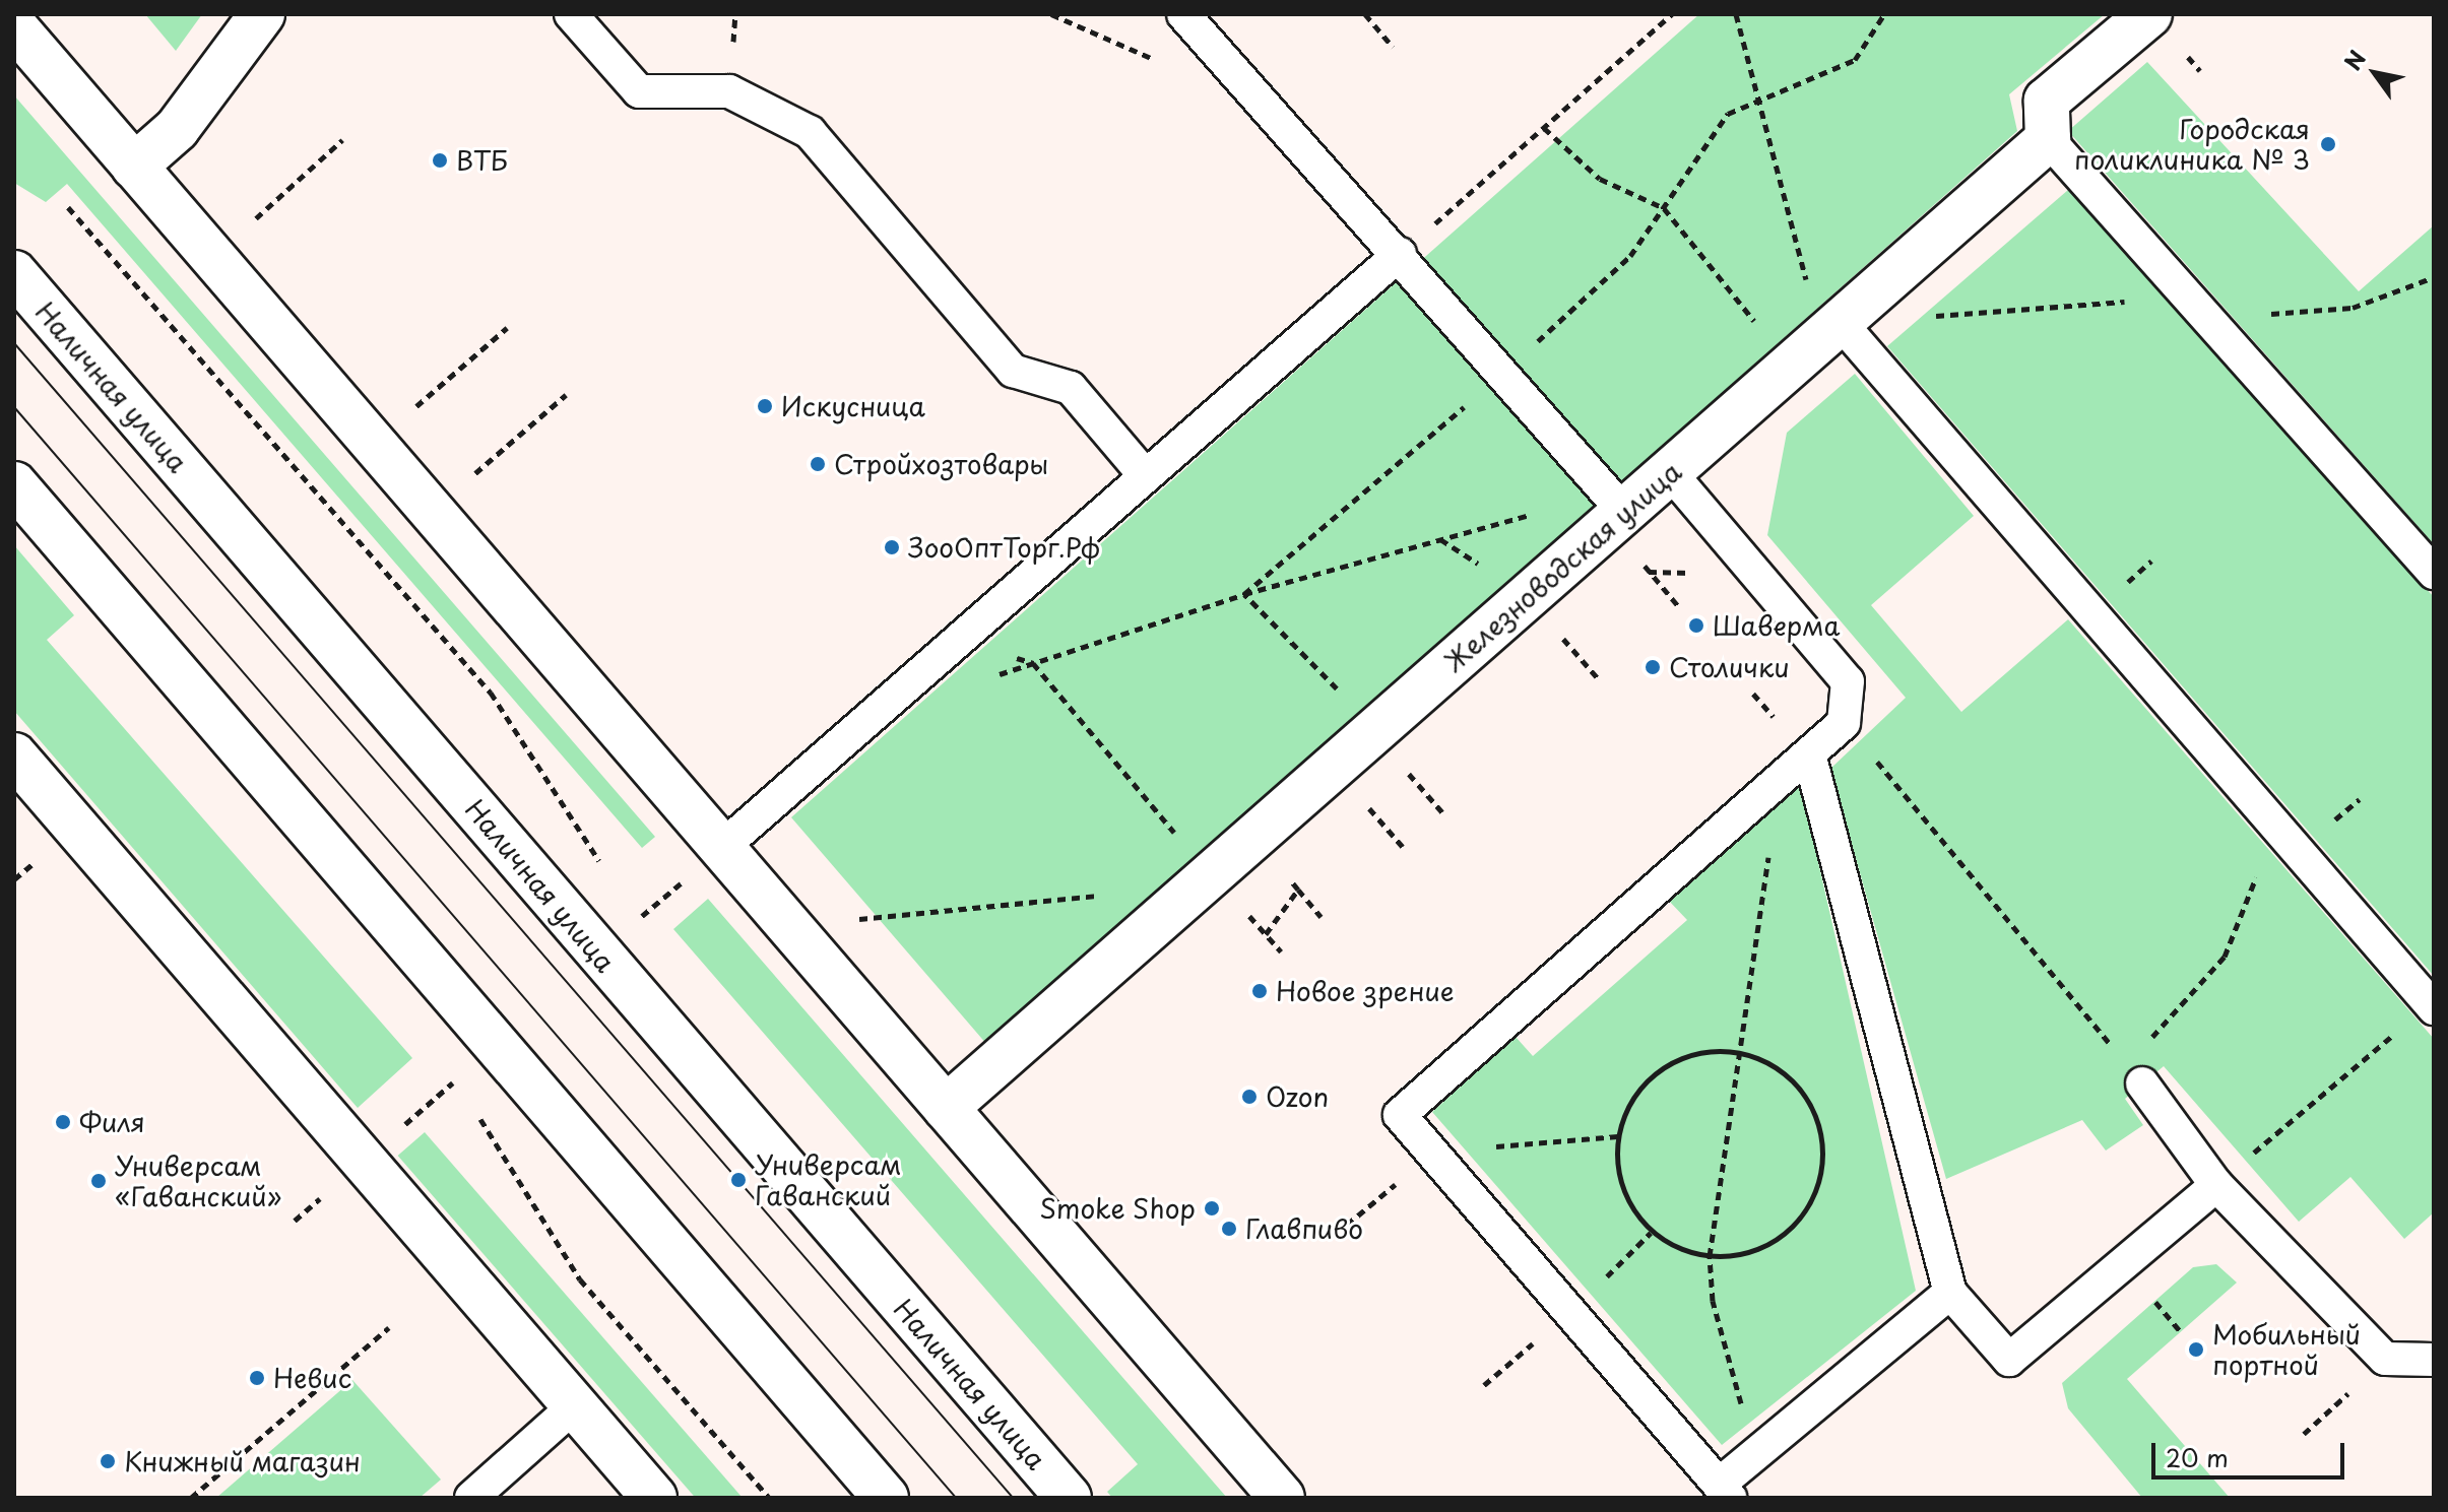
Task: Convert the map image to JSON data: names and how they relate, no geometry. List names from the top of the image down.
{
  "streets": {
    "street": ["Наличная улица", "Железноводская улица"]
  },
  "places": [
    "Городская поликлиника № 3",
    "ВТБ",
    "Искусница",
    "Стройхозтовары",
    "ЗооОптТорг.Рф",
    "Шаверма",
    "Столички",
    "Новое зрение",
    "Ozon",
    "Филя",
    "Универсам Гаванский",
    "Универсам «Гаванский»",
    "Smoke Shop",
    "Главпиво",
    "Мобильный портной",
    "Невис",
    "Книжный магазин"
  ],
  "scale_bar": "20 m",
  "north": "top left"
}
